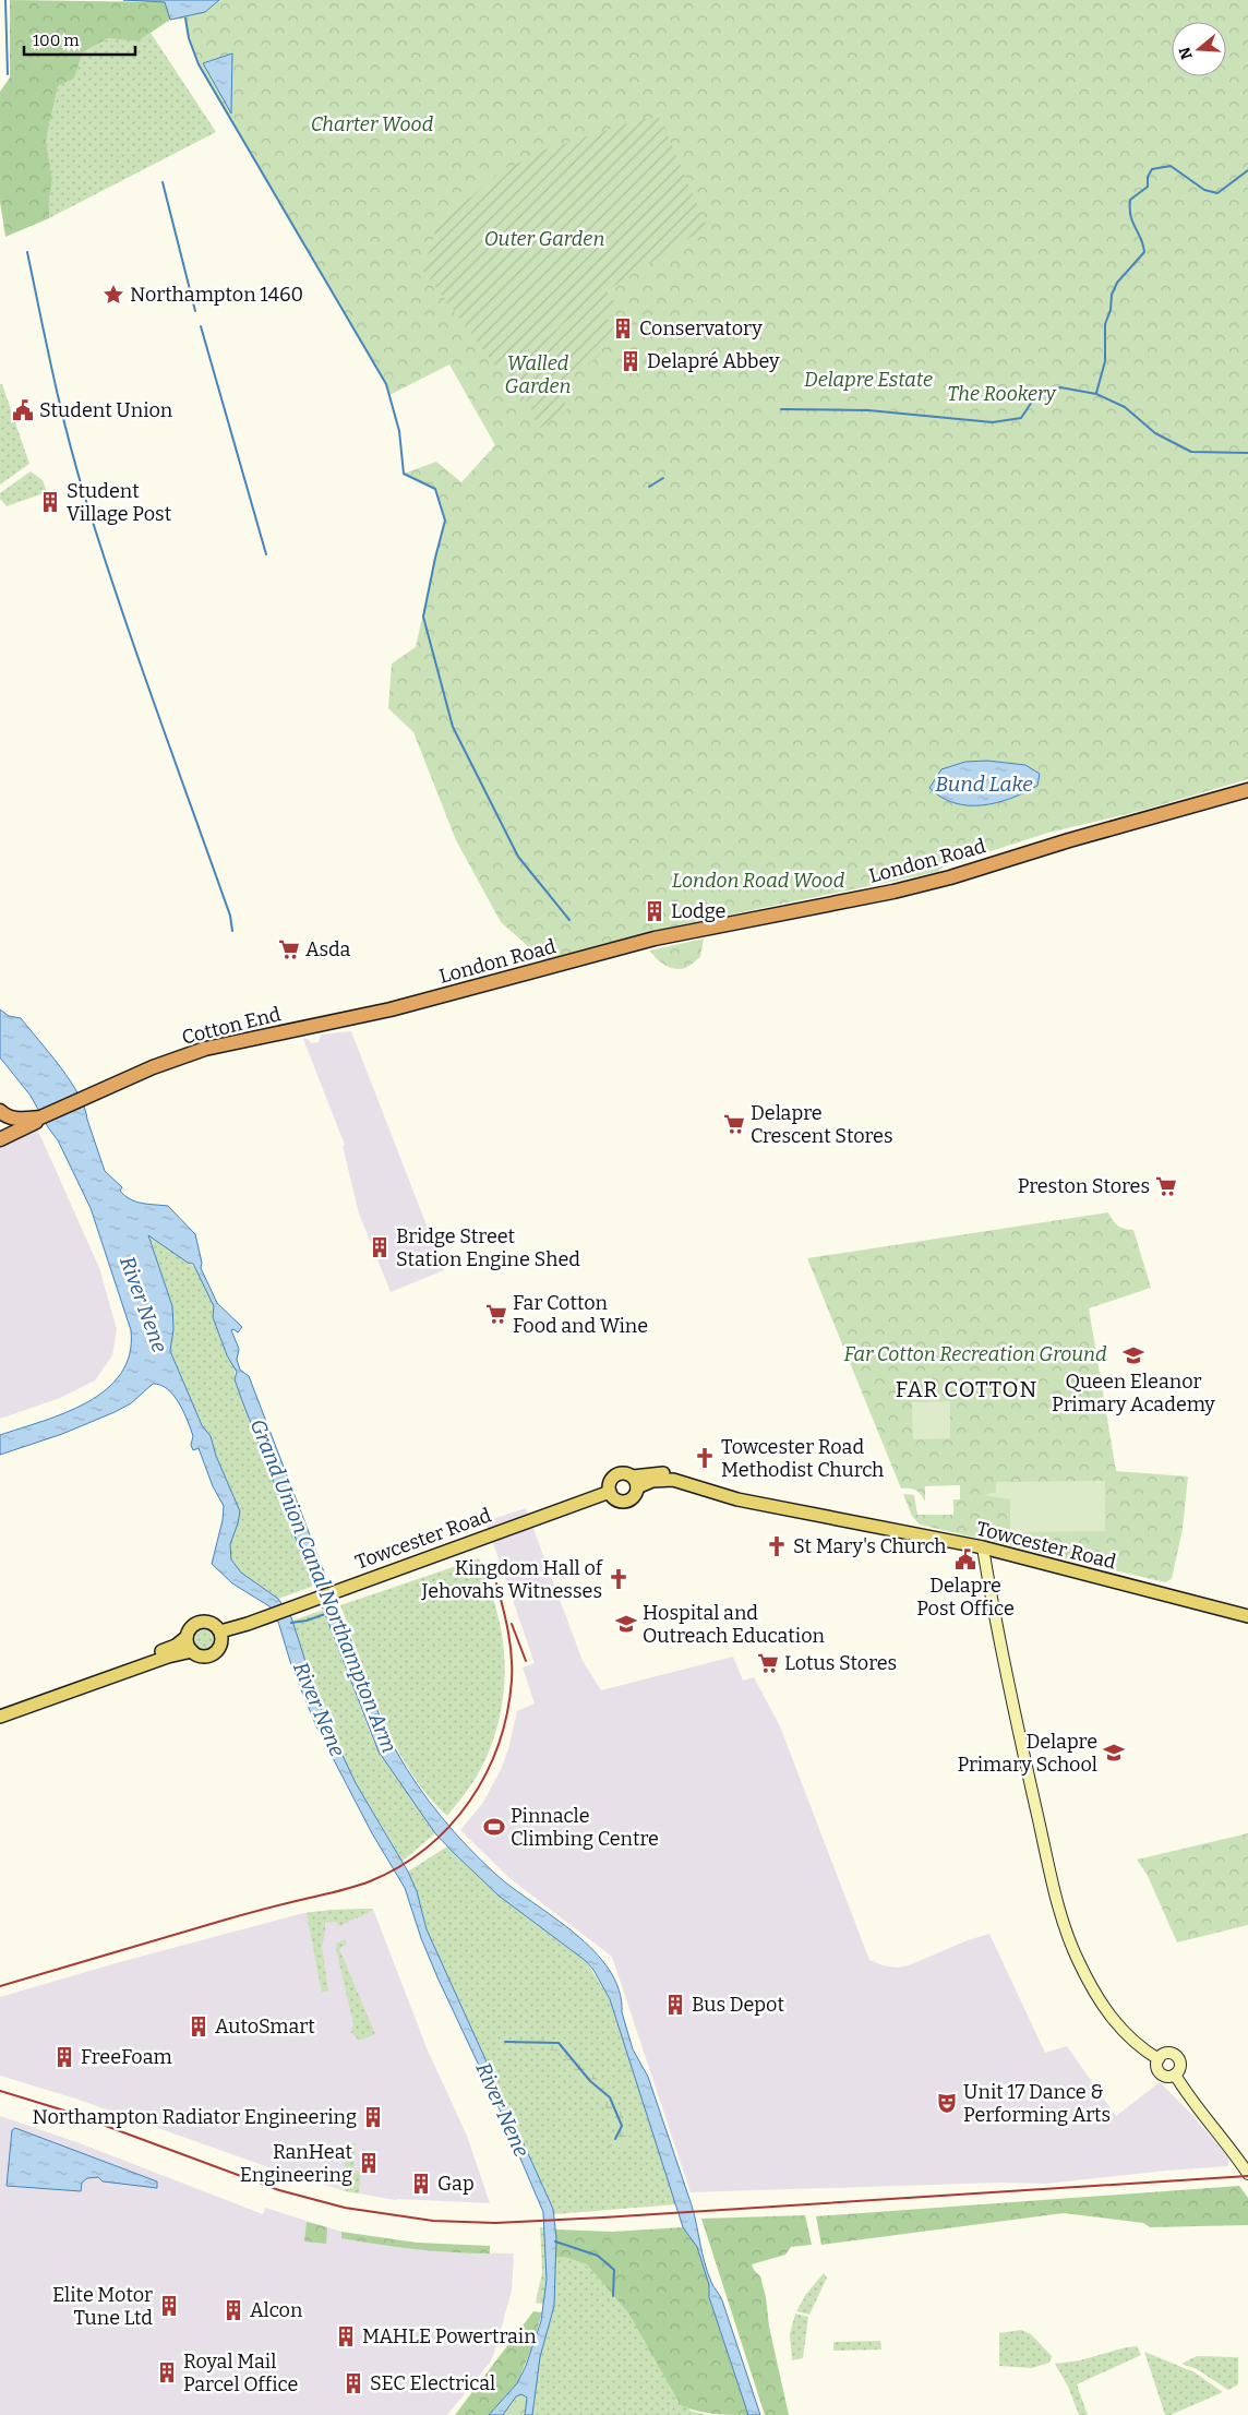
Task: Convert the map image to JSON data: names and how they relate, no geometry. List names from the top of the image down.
{
  "streets": {
    "highway": ["London Road", "Cotton End"],
    "main road": ["Towcester Road"]
  },
  "crossings": [
    ["London Road", "Cotton End"]
  ],
  "districts": ["FAR COTTON"],
  "water": ["Bund Lake", "River Nene", "Grand Union Canal Northampton Arm"],
  "parks": [
    "Charter Wood",
    "Outer Garden",
    "Walled Garden",
    "Delapre Estate",
    "The Rookery",
    "London Road Wood",
    "Far Cotton Recreation Ground"
  ],
  "places": {
    "place": ["Northampton 1460"],
    "building": [
      "Conservatory",
      "Delapré Abbey",
      "Student Village Post",
      "Lodge",
      "Bridge Street Station Engine Shed",
      "Bus Depot",
      "AutoSmart",
      "FreeFoam",
      "Northampton Radiator Engineering",
      "RanHeat Engineering",
      "Gap",
      "Elite Motor Tune Ltd",
      "Alcon",
      "MAHLE Powertrain",
      "Royal Mail Parcel Office",
      "SEC Electrical"
    ],
    "public building": ["Student Union", "Delapre Post Office"],
    "supermarket": [
      "Asda",
      "Delapre Crescent Stores",
      "Preston Stores",
      "Far Cotton Food and Wine",
      "Lotus Stores"
    ],
    "school or university": ["Queen Eleanor Primary Academy", "Hospital and Outreach Education", "Delapre Primary School"],
    "church": ["Towcester Road Methodist Church", "St Mary's Church", "Kingdom Hall of Jehovahs Witnesses"],
    "sports": ["Pinnacle Climbing Centre"],
    "theatre": ["Unit 17 Dance & Performing Arts"]
  },
  "scale_bar": "100 m",
  "north": "left"
}
